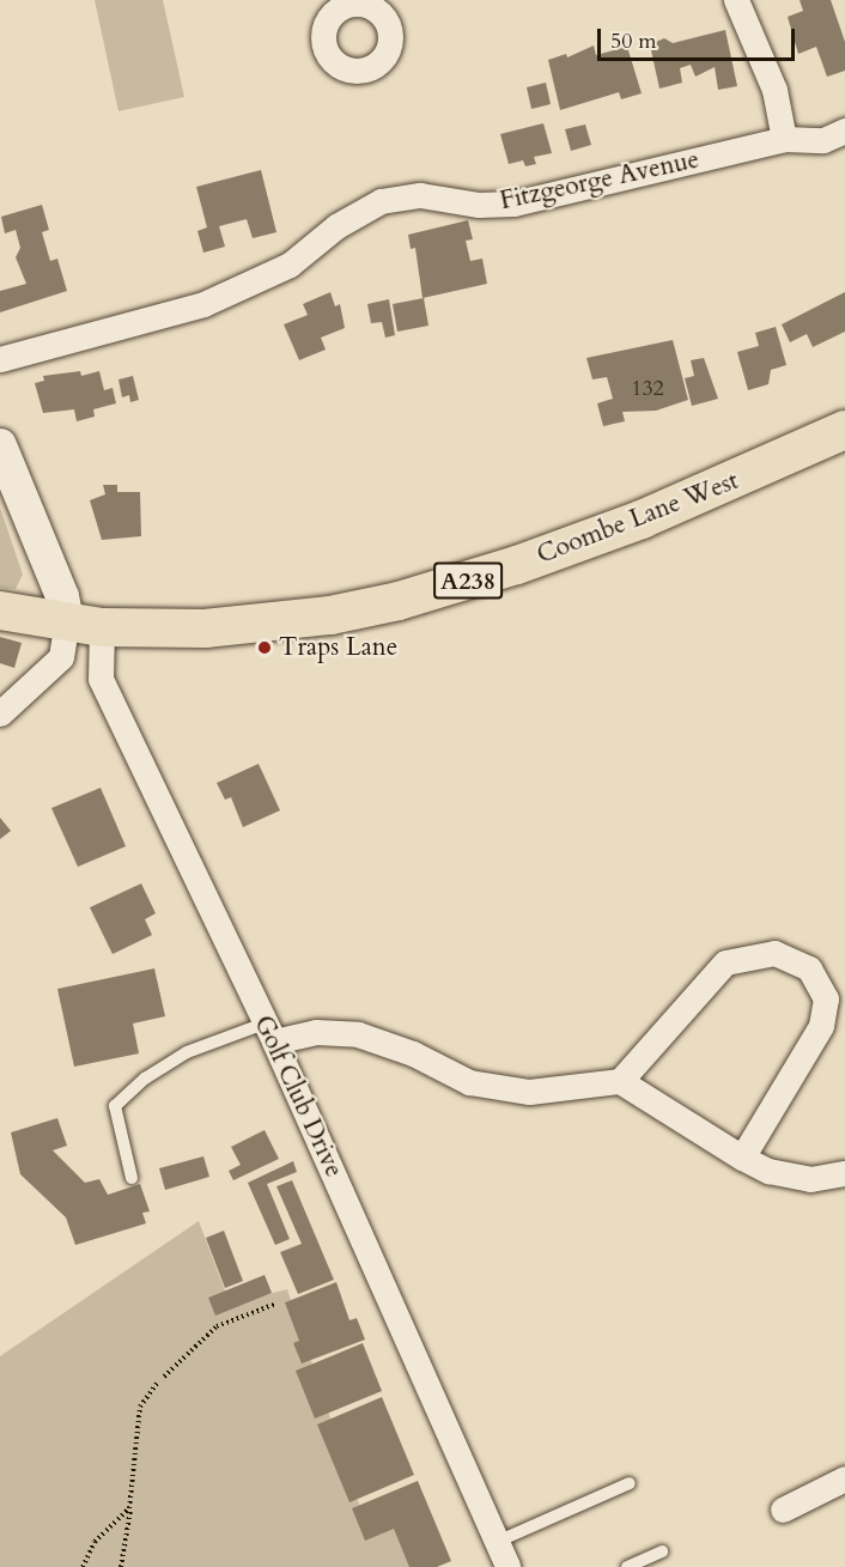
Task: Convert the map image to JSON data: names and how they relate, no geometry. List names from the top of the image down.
{
  "streets": {
    "main road": ["Coombe Lane West", "A238"],
    "street": ["Fitzgeorge Avenue", "Golf Club Drive"]
  },
  "crossings": [
    ["Coombe Lane West", "Golf Club Drive"]
  ],
  "places": ["Traps Lane"],
  "house_numbers": ["132"],
  "scale_bar": "50 m"
}
